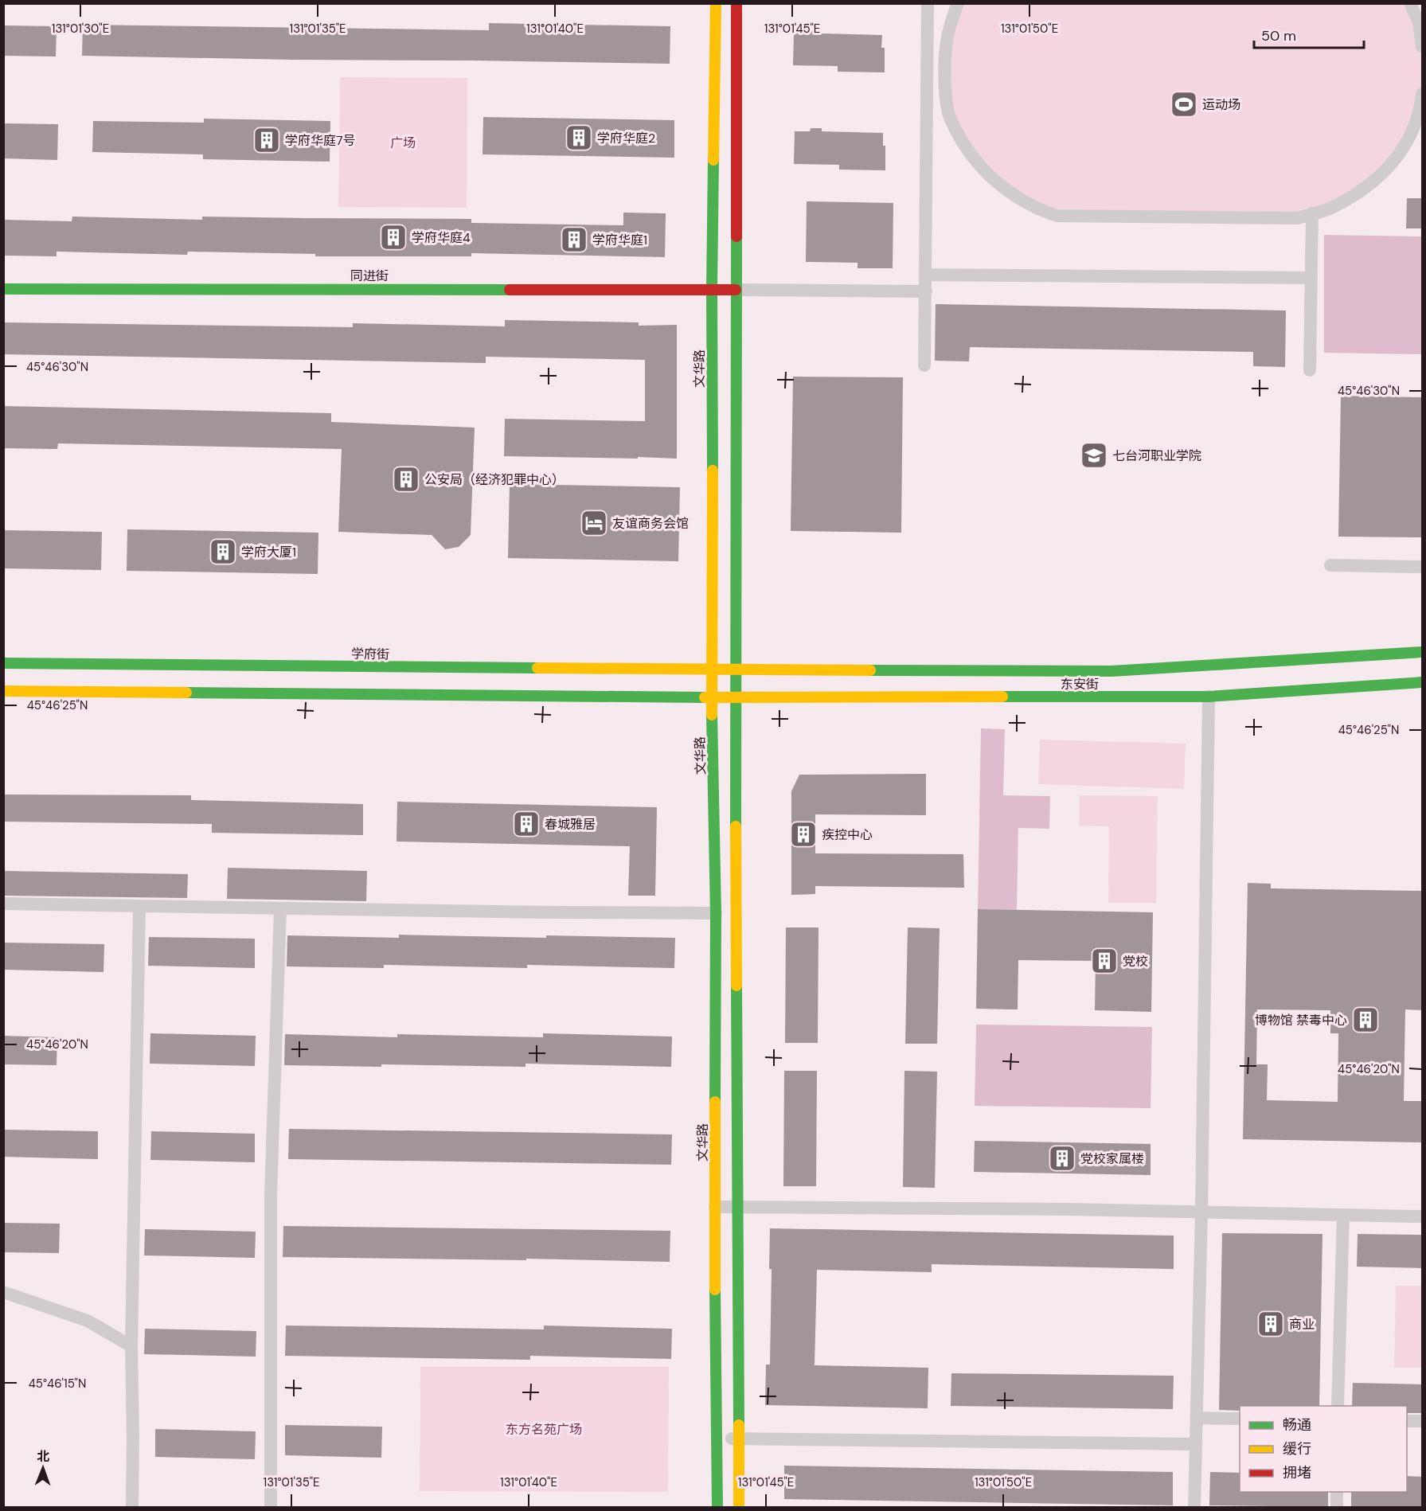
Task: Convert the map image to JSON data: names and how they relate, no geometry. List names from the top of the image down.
{
  "streets": {
    "main road": [
      "同进街",
      "文华路",
      "学府街",
      "东安街"
    ]
  },
  "crossings": [
    ["同进街", "文华路"],
    ["文华路", "学府街"],
    ["学府街", "东安街"]
  ],
  "parks": ["广场", "东方名苑广场"],
  "places": {
    "sports": ["运动场"],
    "building": [
      "学府华庭2",
      "学府华庭7号",
      "学府华庭4",
      "学府华庭1",
      "公安局（经济犯罪中心）",
      "学府大厦1",
      "春城雅居",
      "疾控中心",
      "党校",
      "博物馆 禁毒中心",
      "党校家属楼",
      "商业"
    ],
    "school or university": ["七台河职业学院"],
    "hotel": ["友谊商务会馆"]
  },
  "legend": ["畅通", "缓行", "拥堵"],
  "scale_bar": "50 m",
  "north": "top",
  "coordinates": [
    "131°01'30\"E",
    "131°01'35\"E",
    "131°01'40\"E",
    "131°01'45\"E",
    "131°01'50\"E",
    "45°46'30\"N",
    "45°46'25\"N",
    "45°46'20\"N",
    "45°46'15\"N"
  ]
}
